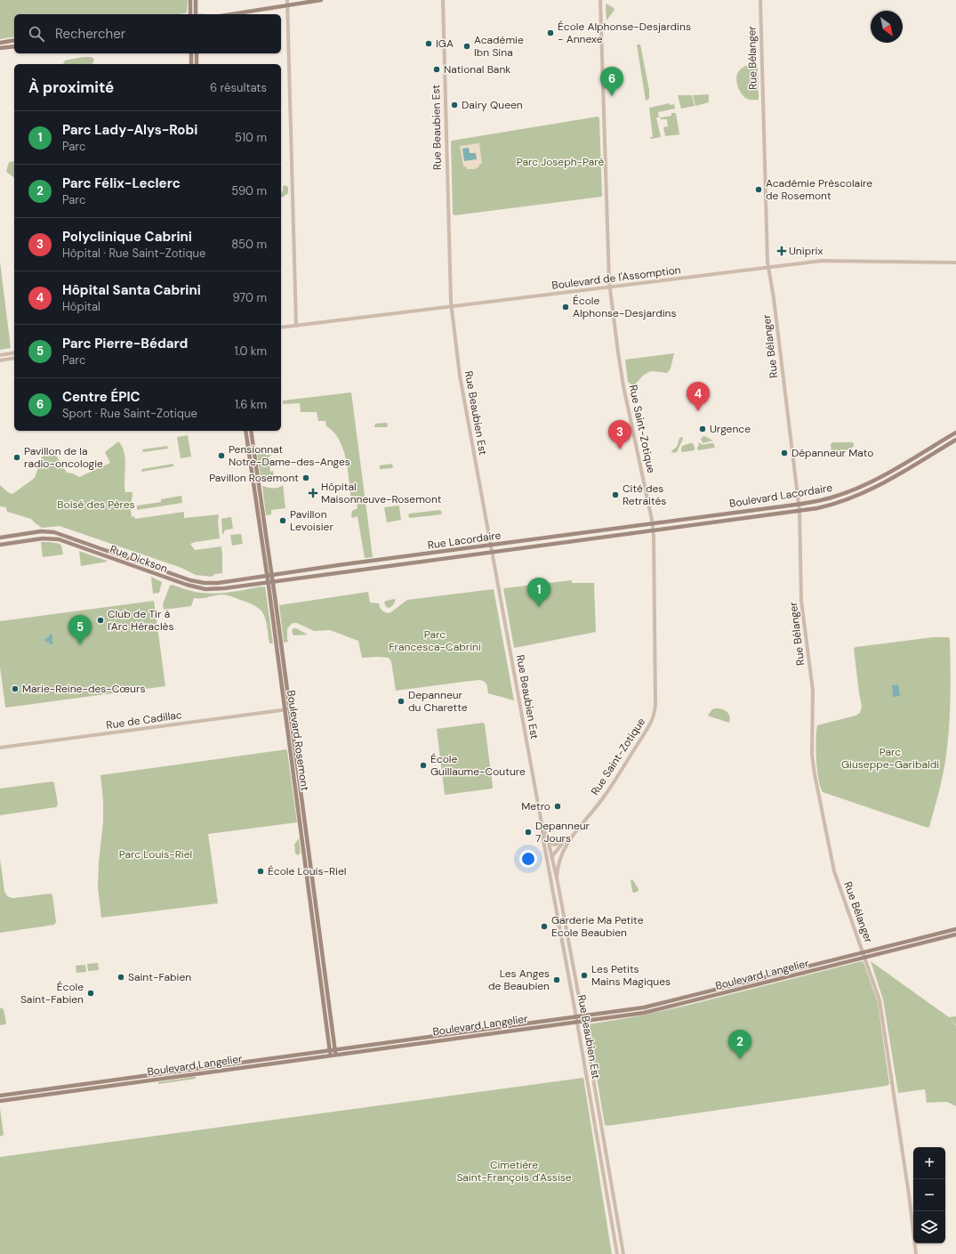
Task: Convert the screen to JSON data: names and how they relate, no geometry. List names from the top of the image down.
{
  "streets": {
    "main road": [
      "Boulevard Lacordaire",
      "Rue Lacordaire",
      "Rue Dickson",
      "Boulevard Rosemont",
      "Boulevard Langelier"
    ],
    "street": [
      "Rue Bélanger",
      "Rue Beaubien Est",
      "Boulevard de l'Assomption",
      "Rue Saint-Zotique",
      "Rue de Cadillac"
    ]
  },
  "crossings": [
    ["Rue Bélanger", "Boulevard de l'Assomption"],
    ["Rue Bélanger", "Boulevard Lacordaire"],
    ["Rue Bélanger", "Boulevard Langelier"],
    ["Rue Beaubien Est", "Boulevard de l'Assomption"],
    ["Rue Beaubien Est", "Rue Saint-Zotique"],
    ["Rue Beaubien Est", "Rue Lacordaire"],
    ["Rue Beaubien Est", "Boulevard Langelier"],
    ["Boulevard de l'Assomption", "Rue Saint-Zotique"],
    ["Rue Saint-Zotique", "Boulevard Lacordaire"],
    ["Boulevard Lacordaire", "Rue Lacordaire"],
    ["Rue Lacordaire", "Rue Dickson"],
    ["Rue Lacordaire", "Boulevard Rosemont"],
    ["Rue Dickson", "Boulevard Rosemont"],
    ["Rue de Cadillac", "Boulevard Rosemont"],
    ["Boulevard Rosemont", "Boulevard Langelier"]
  ],
  "parks": [
    "Parc Joseph-Paré",
    "Boisé des Pères",
    "Parc Francesca-Cabrini",
    "Parc Giuseppe-Garibaldi",
    "Parc Louis-Riel",
    "Cimetière Saint-François d'Assise"
  ],
  "places": {
    "other": [
      "École Alphonse-Desjardins - Annexe",
      "IGA",
      "Académie Ibn Sina",
      "National Bank",
      "Dairy Queen",
      "Académie Préscolaire de Rosemont",
      "École Alphonse-Desjardins",
      "Urgence",
      "Dépanneur Mato",
      "Pensionnat Notre-Dame-des-Anges",
      "Pavillon de la radio-oncologie",
      "Pavillon Rosemont",
      "Cité des Retraités",
      "Pavillon Levoisier",
      "Club de Tir à l'Arc Héraclès",
      "Marie-Reine-des-Cœurs",
      "Depanneur du Charette",
      "École Guillaume-Couture",
      "Metro",
      "Depanneur 7 Jours",
      "École Louis-Riel",
      "Garderie Ma Petite Ecole Beaubien",
      "Les Petits Mains Magiques",
      "Saint-Fabien",
      "Les Anges de Beaubien",
      "École Saint-Fabien"
    ],
    "health": ["Uniprix", "Hôpital Maisonneuve-Rosemont"]
  },
  "north": "bottom right",
  "page": {
    "search": "Rechercher",
    "heading": ["À proximité", "6 résultats"],
    "pins": [
      "6",
      "4",
      "3",
      "1",
      "5",
      "2"
    ],
    "list": [
      {
        "mark": "1",
        "name": "Parc Lady-Alys-Robi",
        "note": "Parc",
        "value": "510 m"
      },
      {
        "mark": "2",
        "name": "Parc Félix-Leclerc",
        "note": "Parc",
        "value": "590 m"
      },
      {
        "mark": "3",
        "name": "Polyclinique Cabrini",
        "note": "Hôpital · Rue Saint-Zotique",
        "value": "850 m"
      },
      {
        "mark": "4",
        "name": "Hôpital Santa Cabrini",
        "note": "Hôpital",
        "value": "970 m"
      },
      {
        "mark": "5",
        "name": "Parc Pierre-Bédard",
        "note": "Parc",
        "value": "1.0 km"
      },
      {
        "mark": "6",
        "name": "Centre ÉPIC",
        "note": "Sport · Rue Saint-Zotique",
        "value": "1.6 km"
      }
    ],
    "map_buttons": ["+", "−"]
  }
}
